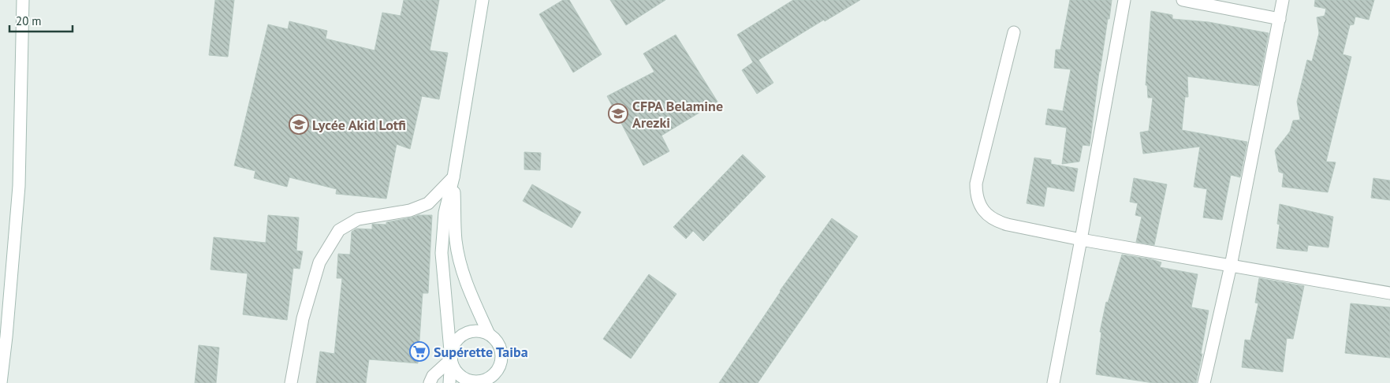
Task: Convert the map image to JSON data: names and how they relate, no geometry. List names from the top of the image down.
{
  "places": {
    "school or university": ["CFPA Belamine Arezki", "Lycée Akid Lotfi"],
    "supermarket": ["Supérette Taiba"]
  },
  "scale_bar": "20 m"
}
